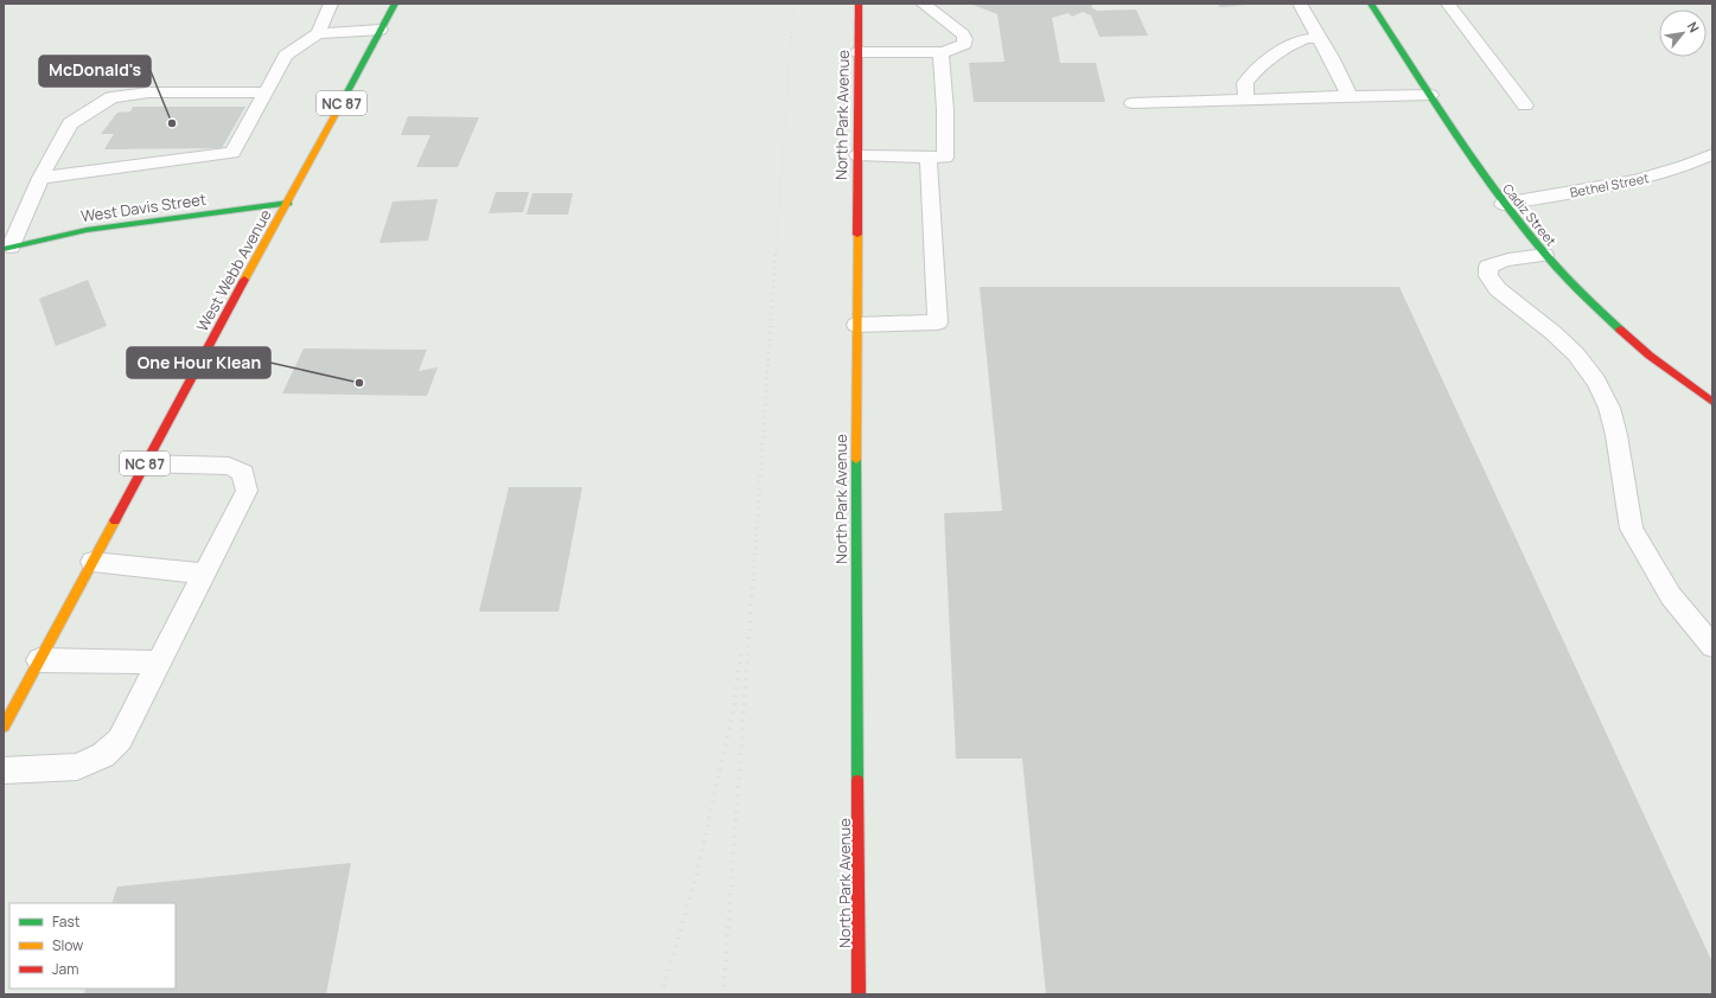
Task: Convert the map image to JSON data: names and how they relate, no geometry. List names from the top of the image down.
{
  "streets": {
    "main road": [
      "NC 87",
      "North Park Avenue",
      "West Davis Street",
      "Cadiz Street",
      "West Webb Avenue"
    ],
    "lane": ["Bethel Street"]
  },
  "crossings": [
    ["Bethel Street", "Cadiz Street"],
    ["West Davis Street", "West Webb Avenue"]
  ],
  "places": ["McDonald's", "One Hour Klean"],
  "legend": ["Fast", "Slow", "Jam"],
  "north": "top right"
}
